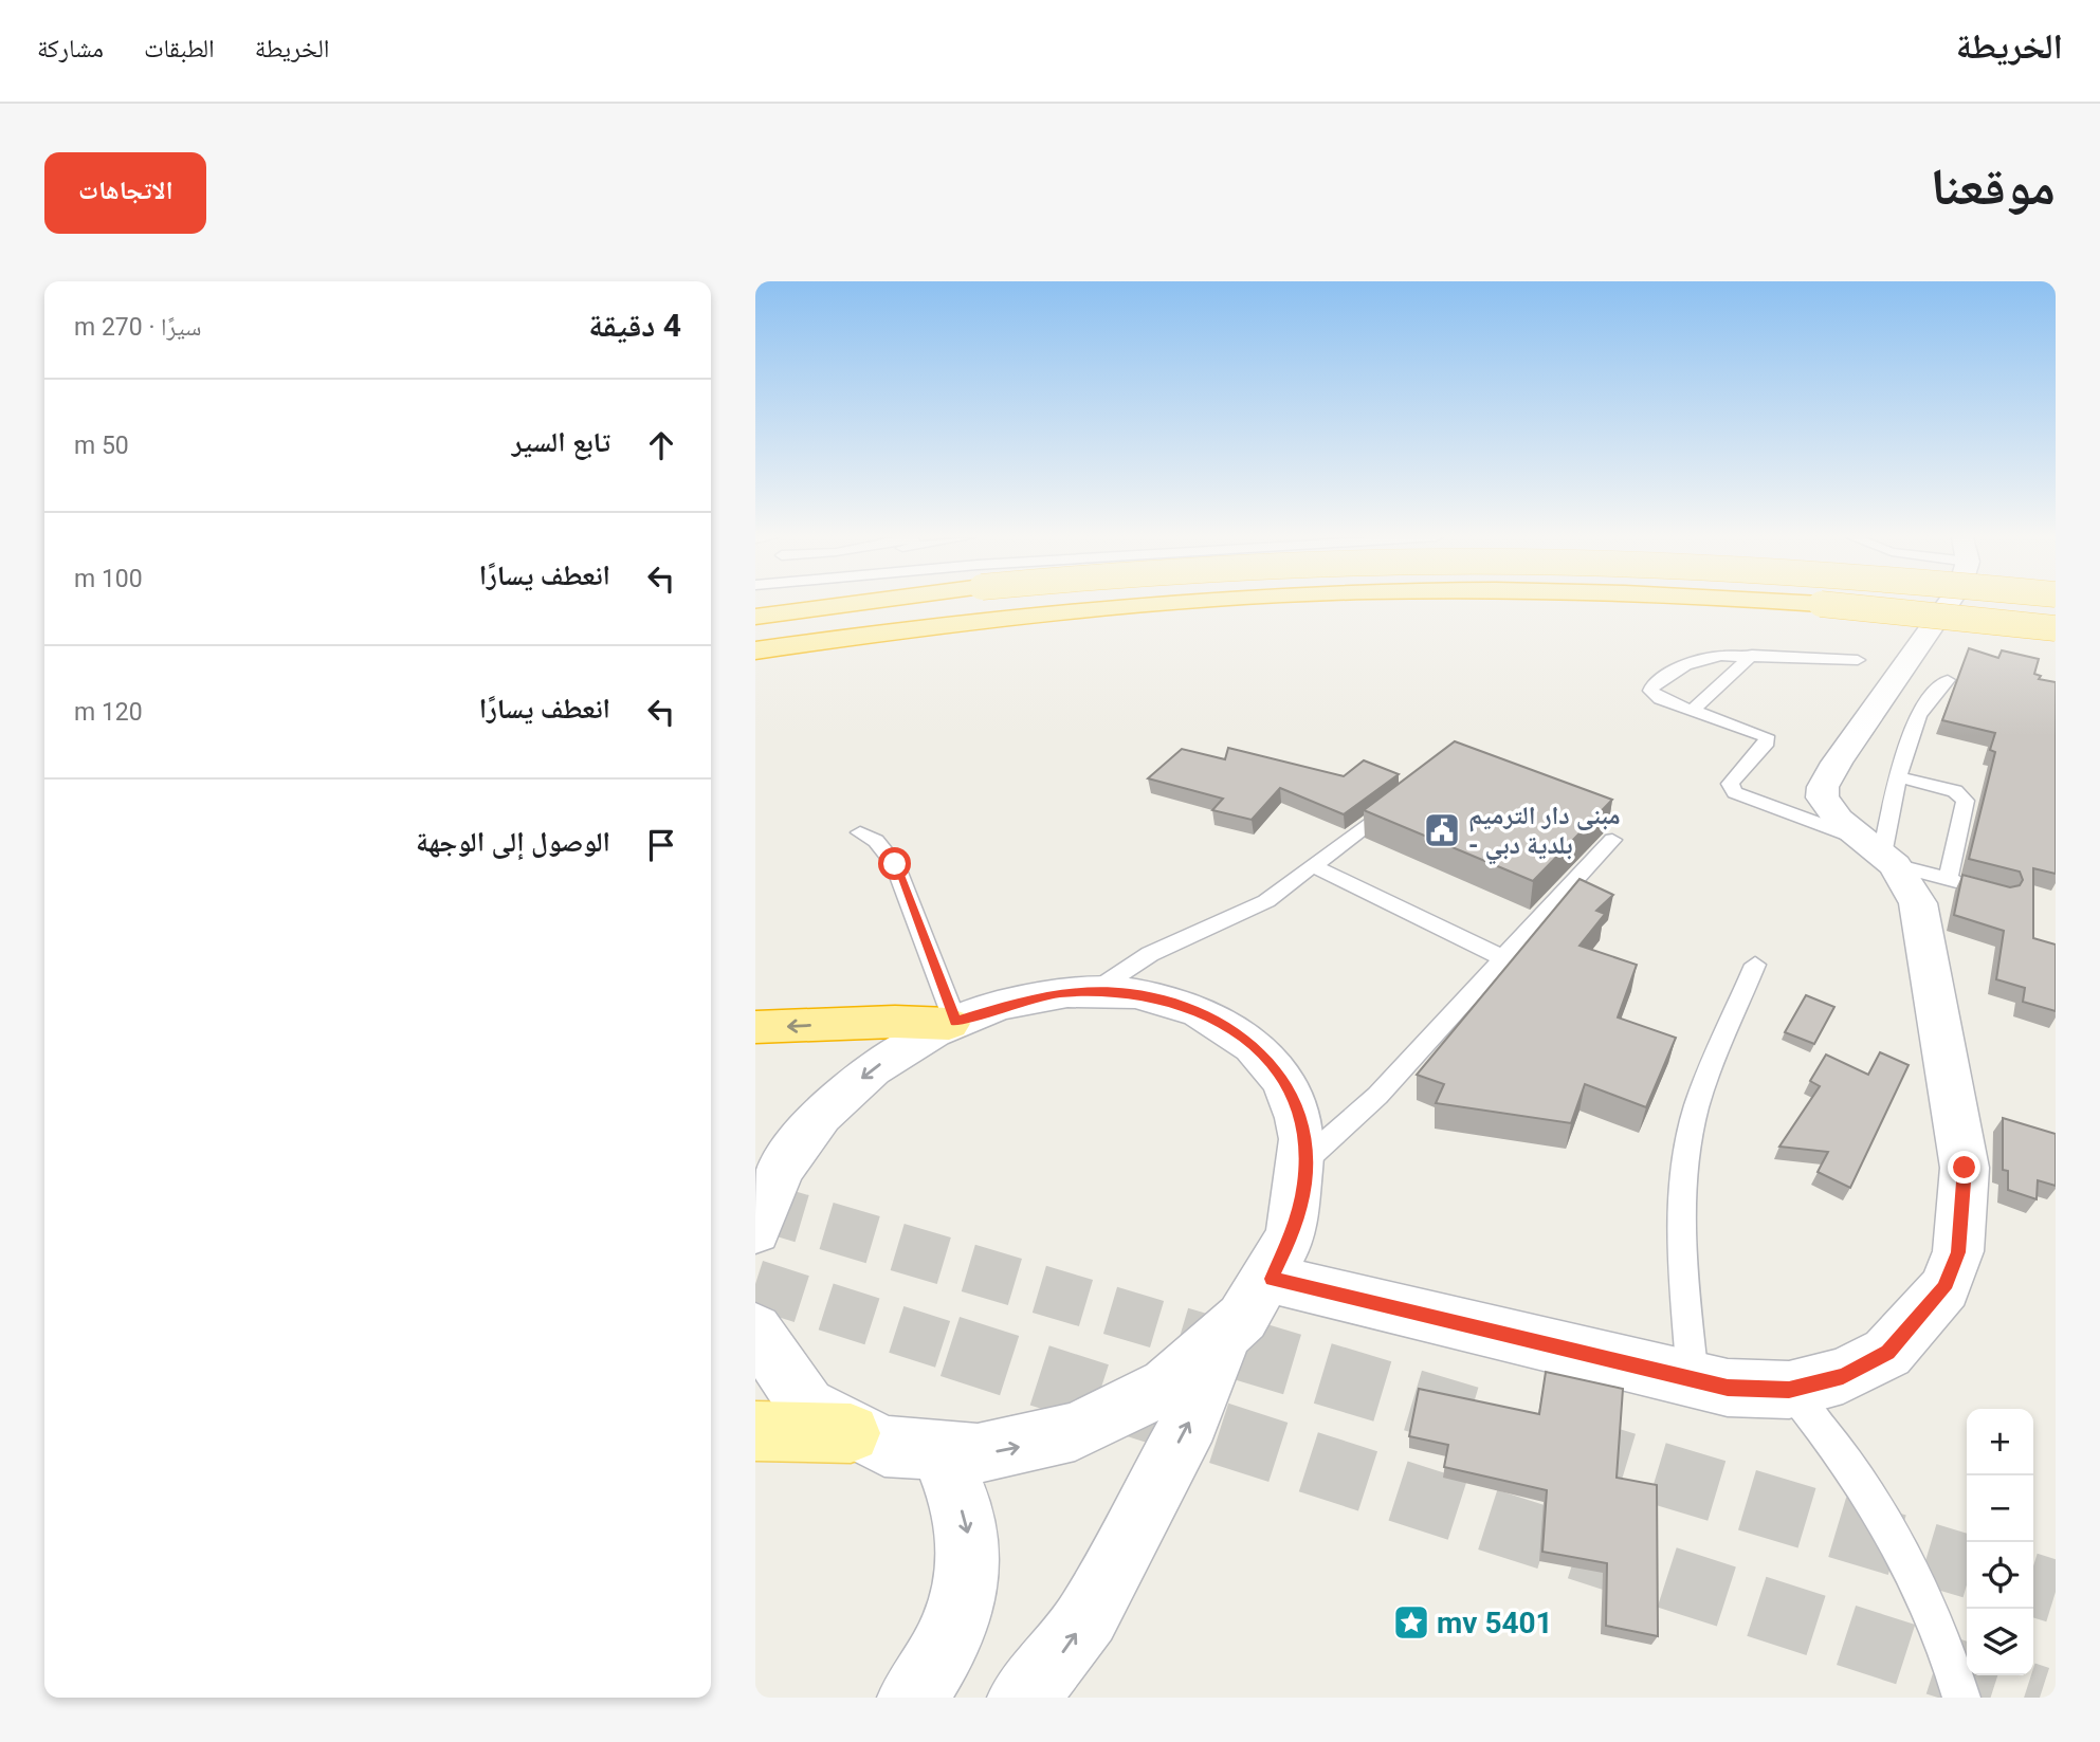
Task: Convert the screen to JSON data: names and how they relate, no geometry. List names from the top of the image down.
{
  "places": {
    "public building": ["مبنى دار الترميم - بلدية دبي"],
    "place": ["mv 5401"]
  },
  "page": {
    "header": "الخريطة",
    "nav": ["الخريطة", "الطبقات", "مشاركة"],
    "title": "موقعنا",
    "buttons": "الاتجاهات",
    "heading": ["4 دقيقة", "سيرًا · 270 m"],
    "list": [
      ["تابع السير", "50 m"],
      ["انعطف يسارًا", "100 m"],
      ["انعطف يسارًا", "120 m"],
      "الوصول إلى الوجهة"
    ],
    "map_buttons": ["+", "−"]
  }
}
